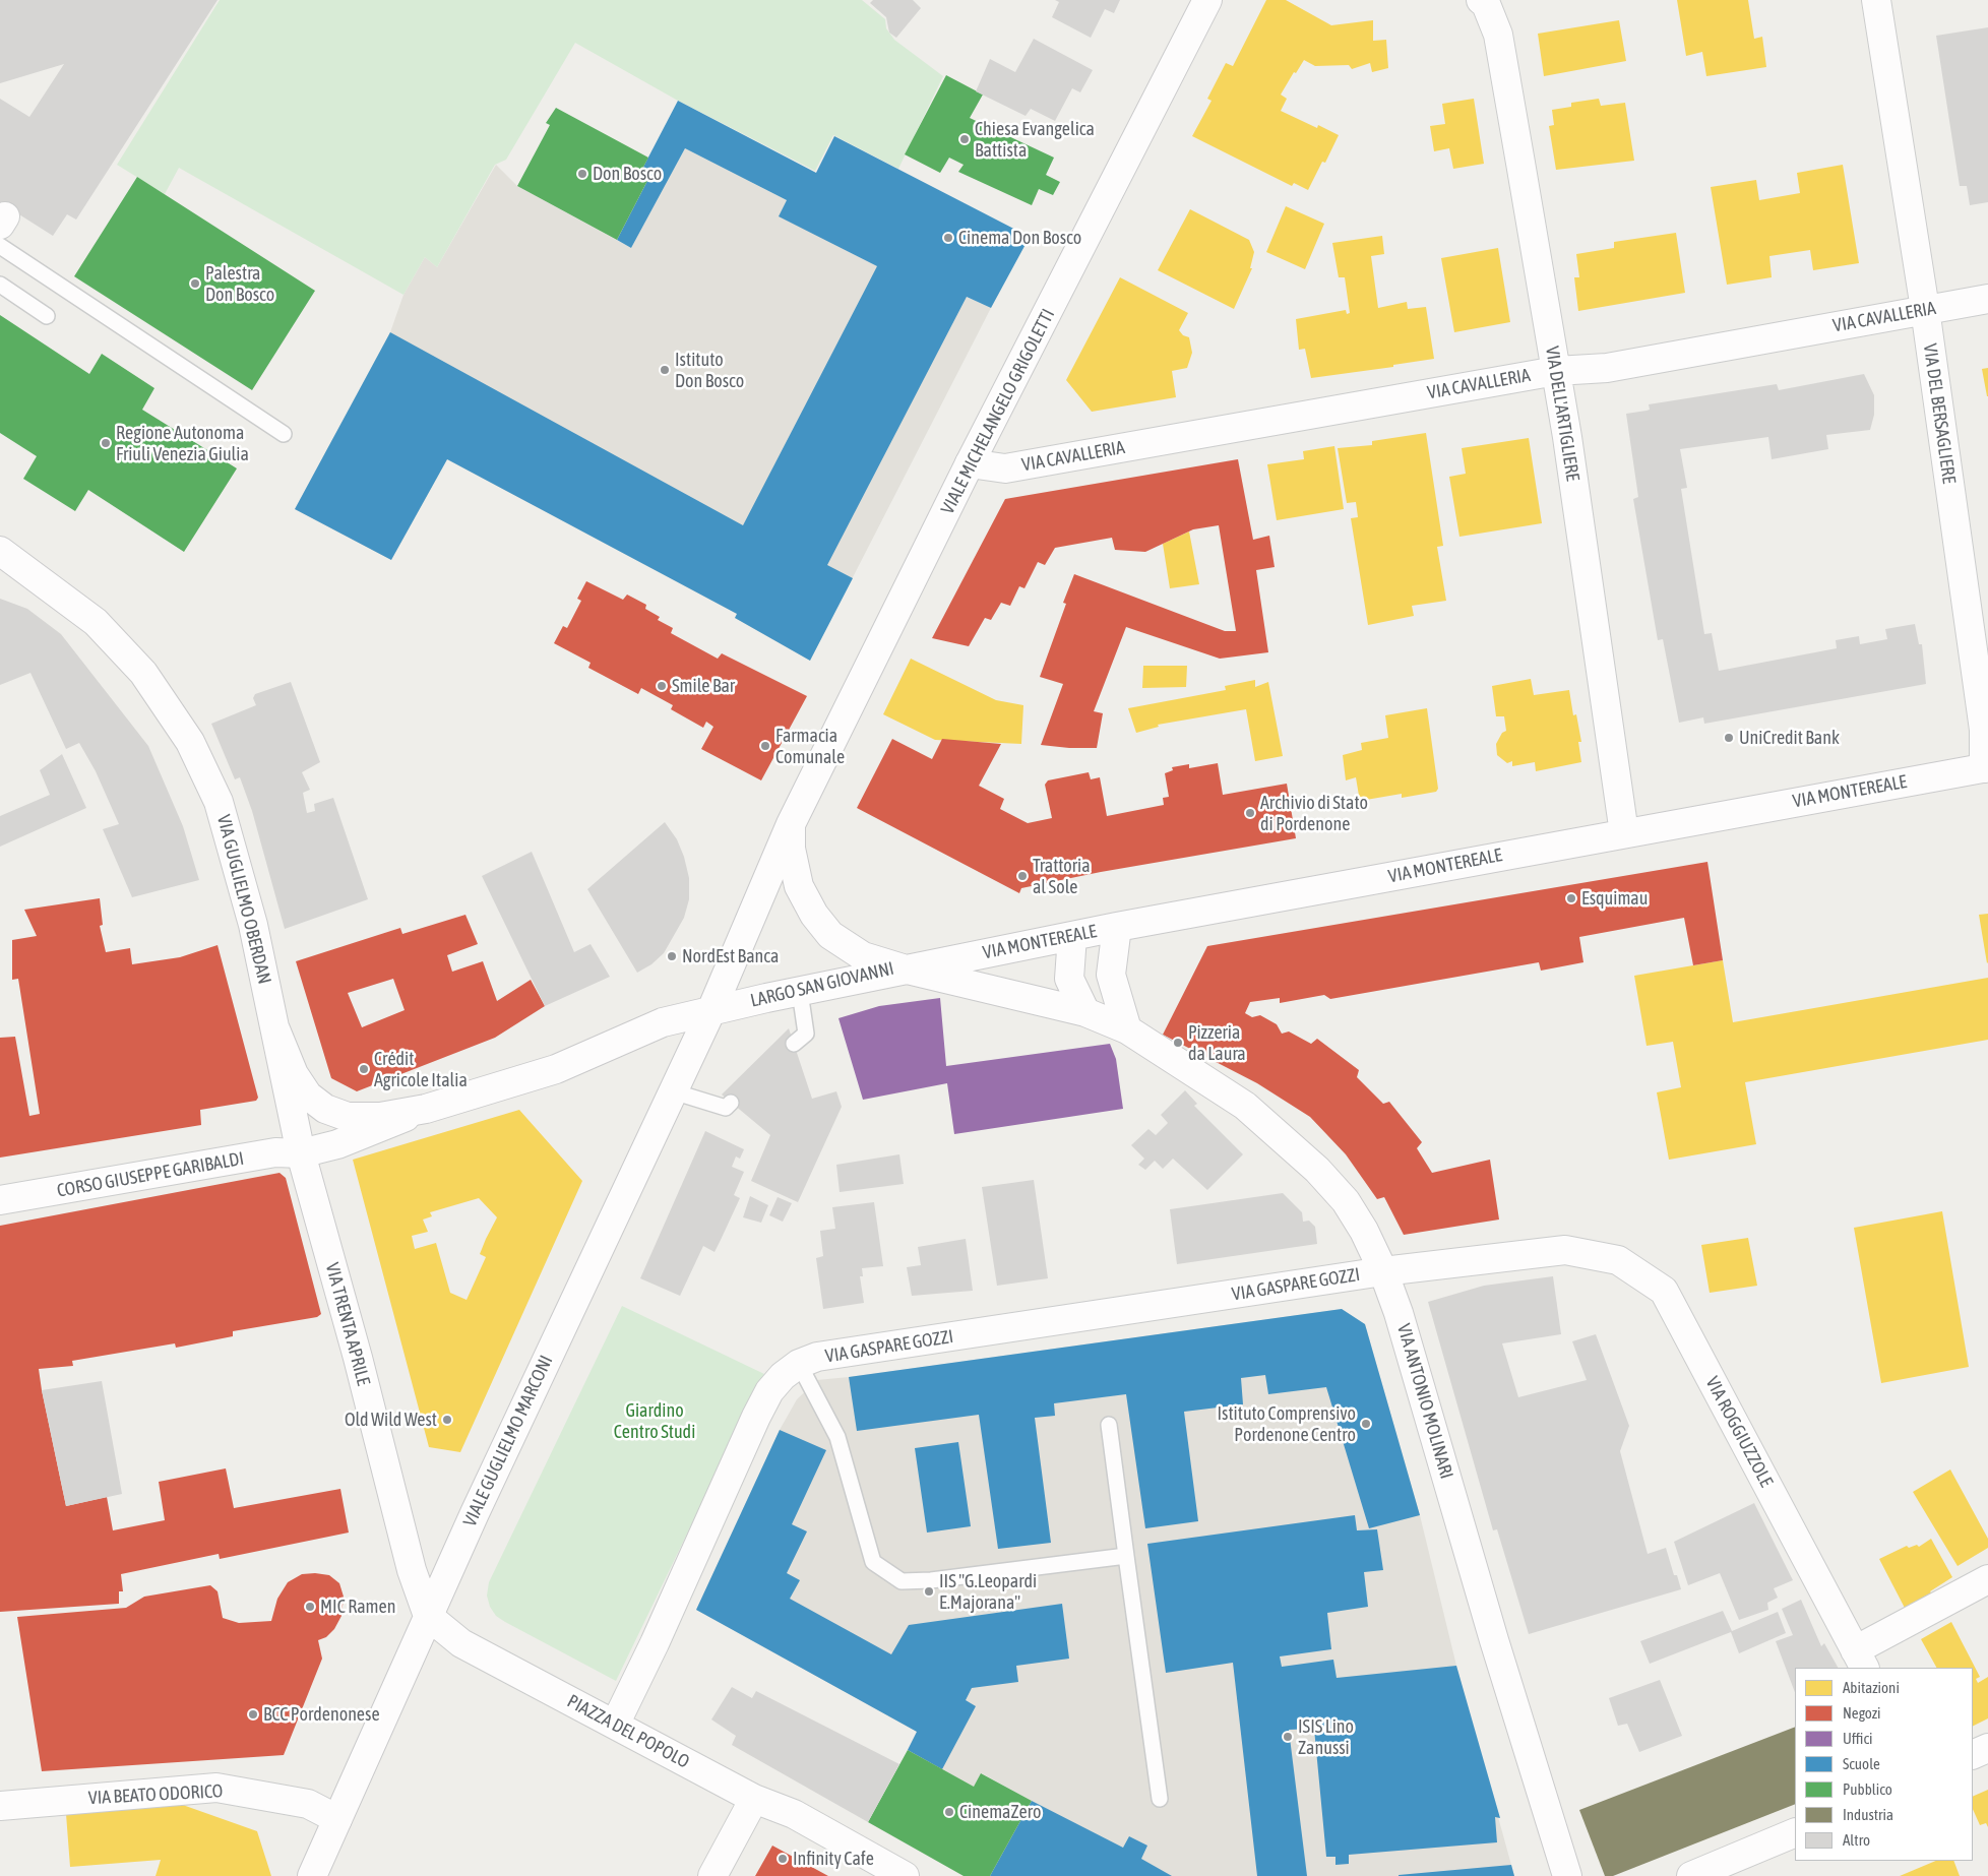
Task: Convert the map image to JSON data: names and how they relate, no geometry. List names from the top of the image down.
{
  "streets": {
    "street": [
      "VIA CAVALLERIA",
      "VIALE MICHELANGELO GRIGOLETTI",
      "VIA DELL'ARTIGLIERE",
      "VIA DEL BERSAGLIERE",
      "VIA MONTEREALE",
      "VIA GUGLIELMO OBERDAN",
      "LARGO SAN GIOVANNI",
      "CORSO GIUSEPPE GARIBALDI",
      "VIA GASPARE GOZZI",
      "VIA TRENTA APRILE",
      "VIA ANTONIO MOLINARI",
      "VIA ROGGIUZZOLE",
      "VIALE GUGLIELMO MARCONI",
      "PIAZZA DEL POPOLO",
      "VIA BEATO ODORICO"
    ]
  },
  "crossings": [
    ["VIA CAVALLERIA", "VIALE MICHELANGELO GRIGOLETTI"],
    ["VIA CAVALLERIA", "VIA DELL'ARTIGLIERE"],
    ["VIA CAVALLERIA", "VIA DEL BERSAGLIERE"],
    ["VIALE MICHELANGELO GRIGOLETTI", "LARGO SAN GIOVANNI"],
    ["VIA DELL'ARTIGLIERE", "VIA MONTEREALE"],
    ["VIA DEL BERSAGLIERE", "VIA MONTEREALE"],
    ["VIA MONTEREALE", "LARGO SAN GIOVANNI"],
    ["VIA MONTEREALE", "VIA ANTONIO MOLINARI"],
    ["VIA GUGLIELMO OBERDAN", "LARGO SAN GIOVANNI"],
    ["VIA GUGLIELMO OBERDAN", "VIA TRENTA APRILE"],
    ["LARGO SAN GIOVANNI", "CORSO GIUSEPPE GARIBALDI"],
    ["LARGO SAN GIOVANNI", "VIA TRENTA APRILE"],
    ["LARGO SAN GIOVANNI", "VIA ANTONIO MOLINARI"],
    ["LARGO SAN GIOVANNI", "VIALE GUGLIELMO MARCONI"],
    ["CORSO GIUSEPPE GARIBALDI", "VIA TRENTA APRILE"],
    ["VIA GASPARE GOZZI", "VIA ANTONIO MOLINARI"],
    ["VIA GASPARE GOZZI", "VIA ROGGIUZZOLE"],
    ["VIA GASPARE GOZZI", "PIAZZA DEL POPOLO"],
    ["VIA TRENTA APRILE", "VIALE GUGLIELMO MARCONI"],
    ["VIA TRENTA APRILE", "PIAZZA DEL POPOLO"],
    ["VIA ANTONIO MOLINARI", "VIA ROGGIUZZOLE"],
    ["VIALE GUGLIELMO MARCONI", "PIAZZA DEL POPOLO"],
    ["VIALE GUGLIELMO MARCONI", "VIA BEATO ODORICO"]
  ],
  "parks": ["Giardino Centro Studi"],
  "places": [
    "Chiesa Evangelica Battista",
    "Don Bosco",
    "Cinema Don Bosco",
    "Palestra Don Bosco",
    "Istituto Don Bosco",
    "Regione Autonoma Friuli Venezia Giulia",
    "Smile Bar",
    "UniCredit Bank",
    "Farmacia Comunale",
    "Archivio di Stato di Pordenone",
    "Trattoria al Sole",
    "Esquimau",
    "NordEst Banca",
    "Pizzeria da Laura",
    "Crédit Agricole Italia",
    "Old Wild West",
    "Istituto Comprensivo Pordenone Centro",
    "IIS \"G.Leopardi E.Majorana\"",
    "MIC Ramen",
    "BCC Pordenonese",
    "ISIS Lino Zanussi",
    "CinemaZero",
    "Infinity Cafe"
  ],
  "legend": [
    "Abitazioni",
    "Negozi",
    "Uffici",
    "Scuole",
    "Pubblico",
    "Industria",
    "Altro"
  ]
}
